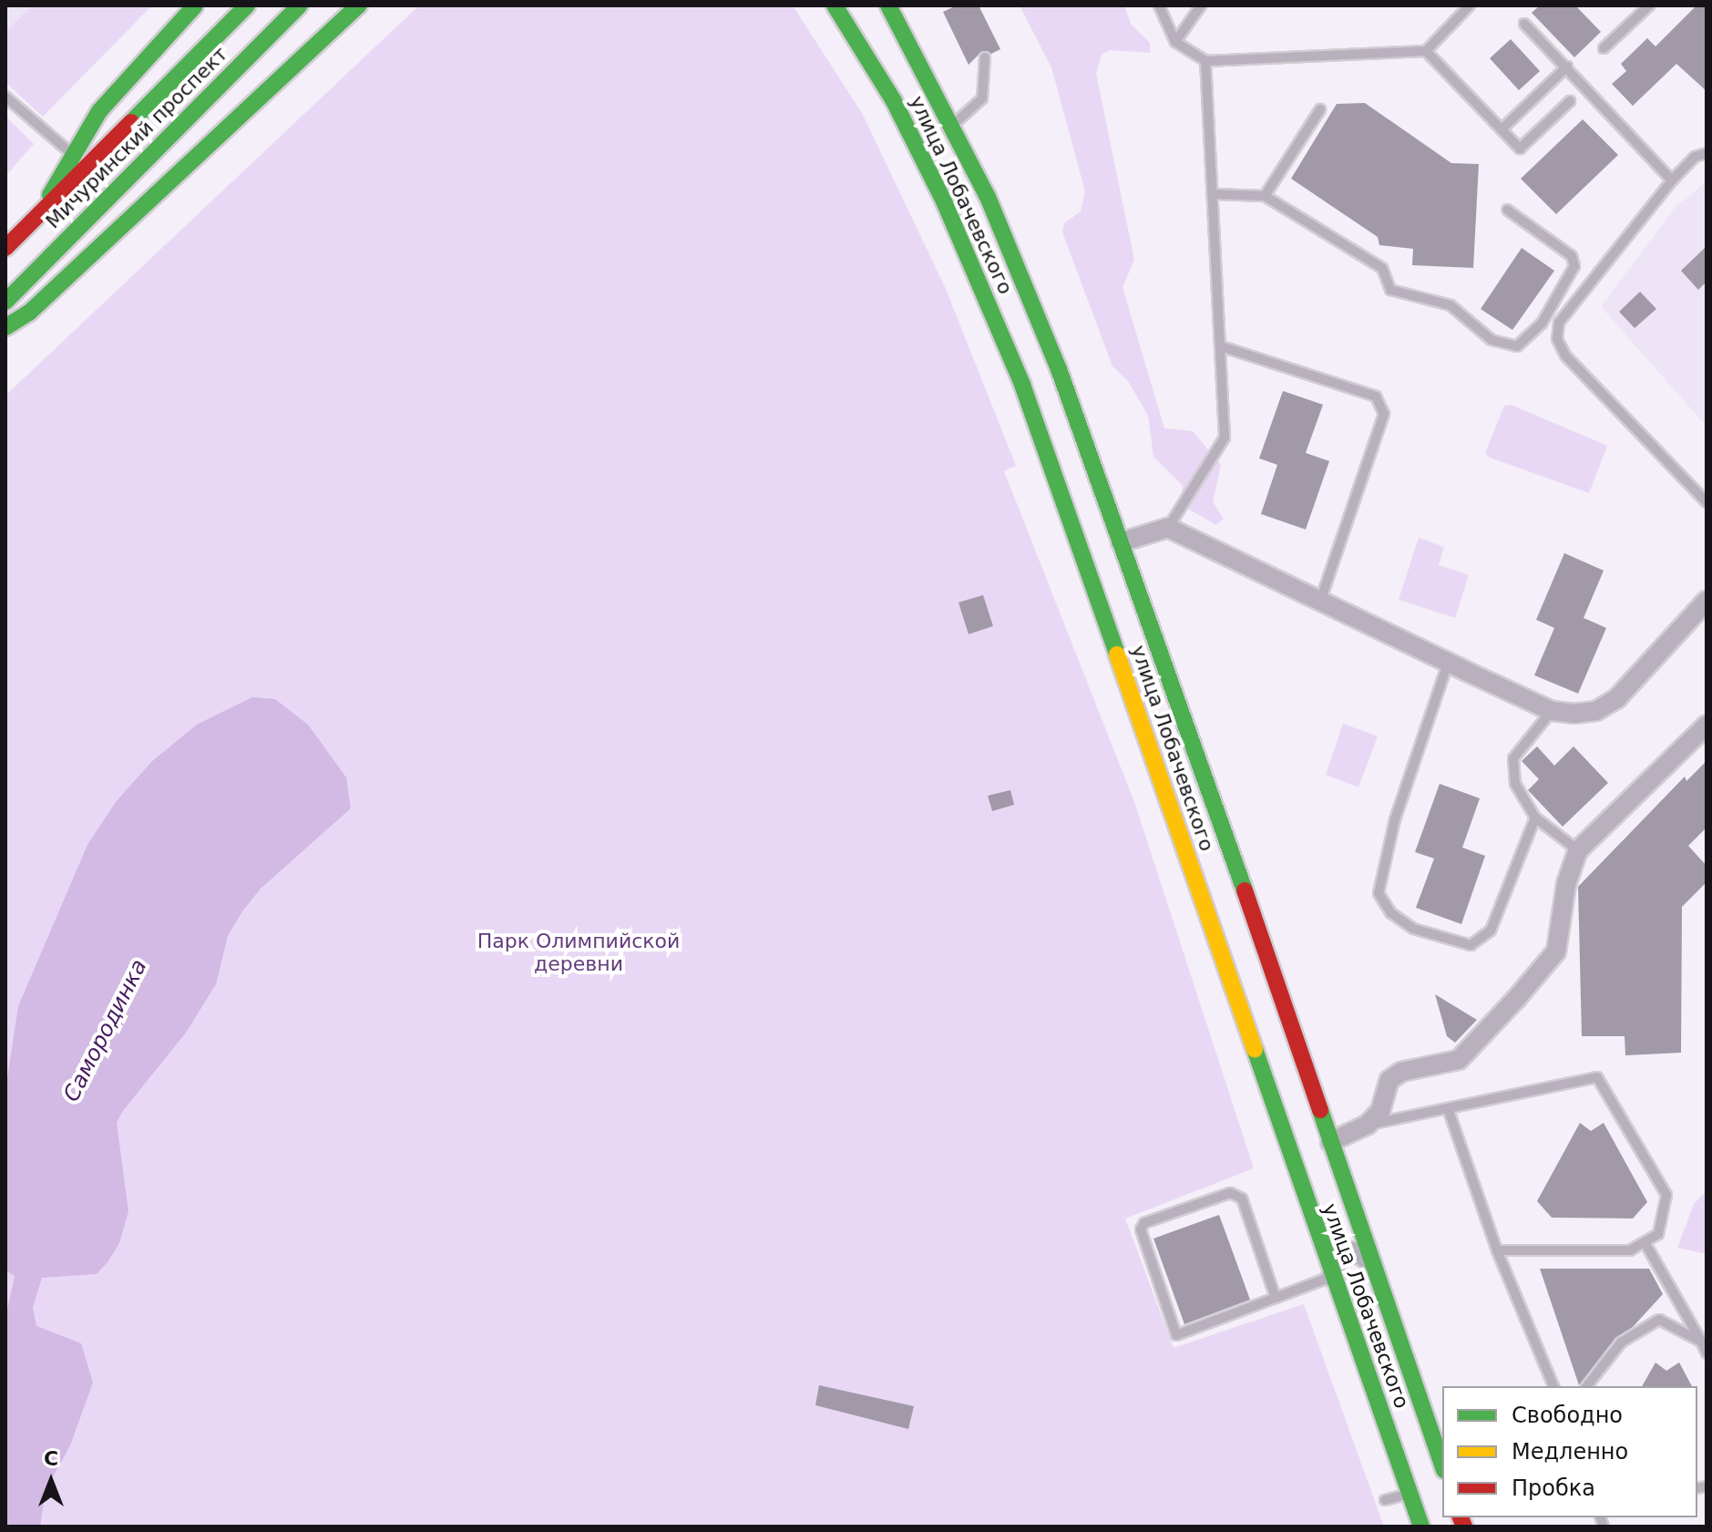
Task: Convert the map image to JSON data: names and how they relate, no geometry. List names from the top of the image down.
{
  "streets": {
    "main road": ["Мичуринский проспект", "улица Лобачевского"]
  },
  "water": ["Самородинка"],
  "parks": ["Парк Олимпийской деревни"],
  "legend": ["Свободно", "Медленно", "Пробка"],
  "north": "top"
}
